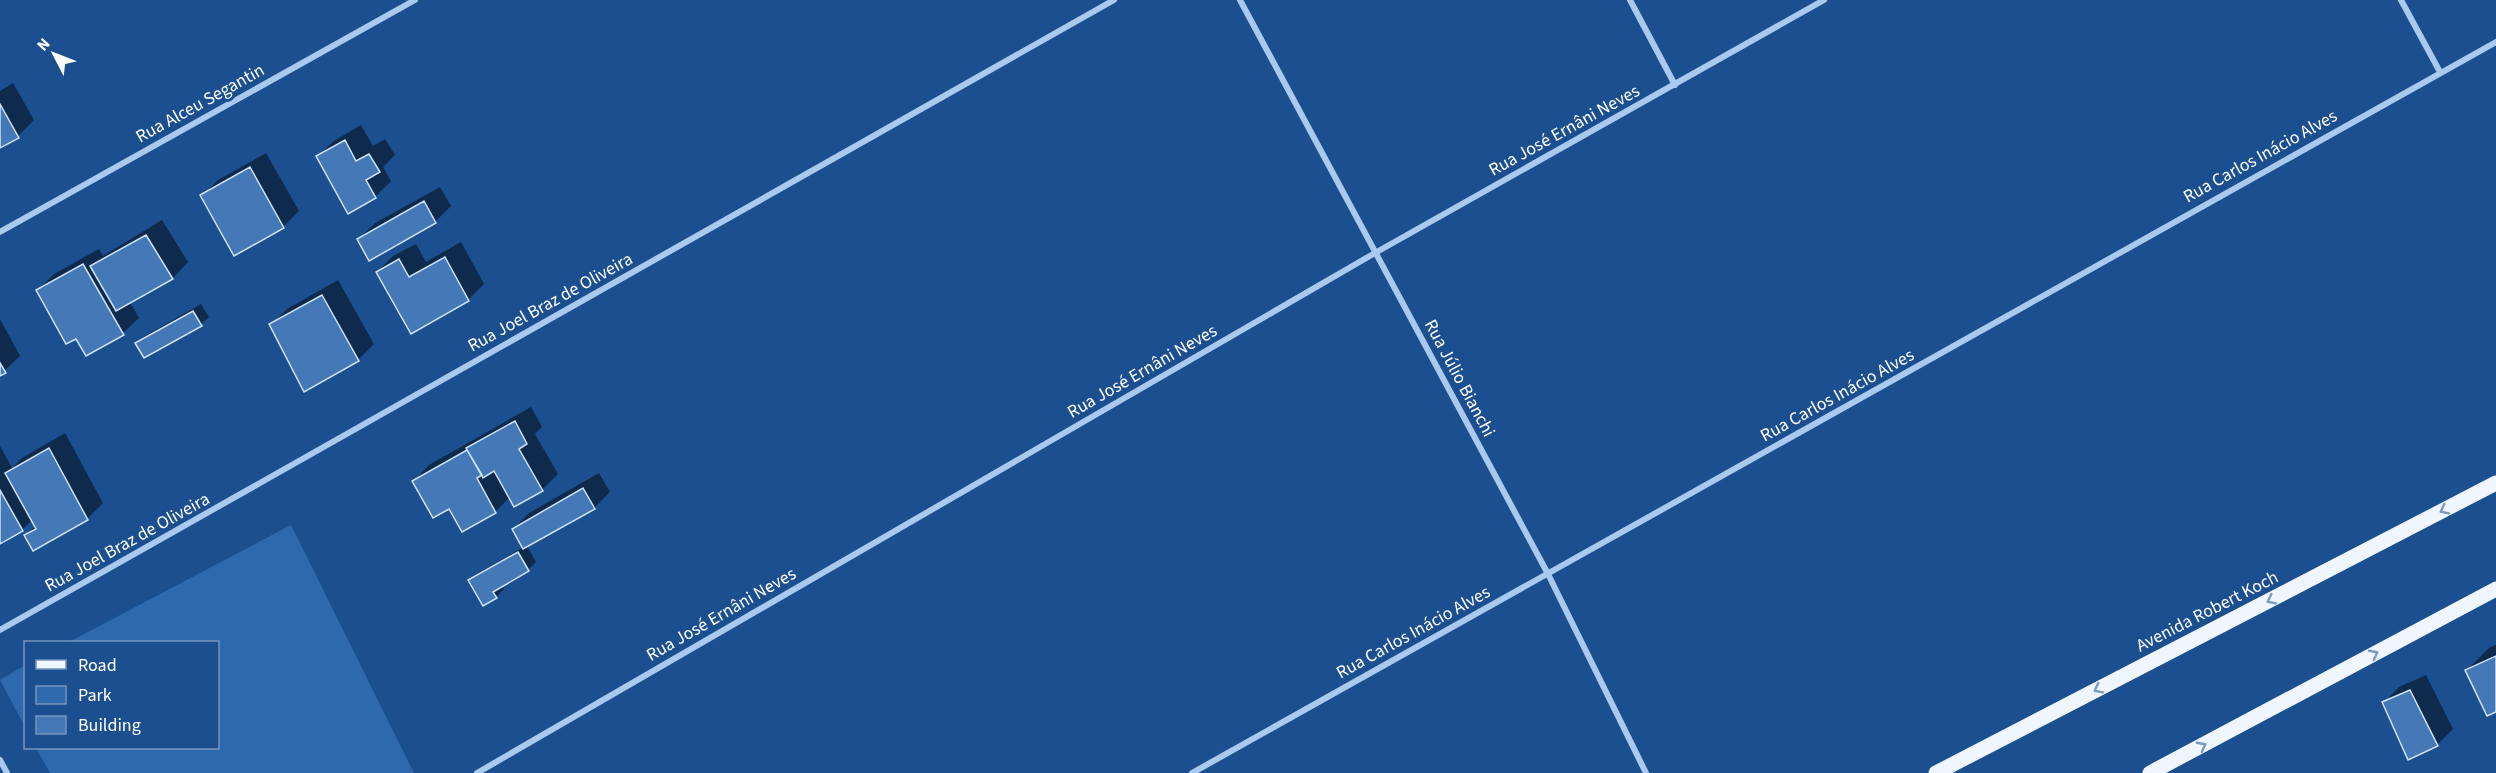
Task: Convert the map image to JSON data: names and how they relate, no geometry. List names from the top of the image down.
{
  "streets": {
    "main road": ["Avenida Robert Koch"],
    "street": [
      "Rua Alceu Segantin",
      "Rua José Ernâni Neves",
      "Rua Carlos Inácio Alves",
      "Rua Joel Braz de Oliveira",
      "Rua Júlio Bianchi"
    ]
  },
  "crossings": [
    ["Rua José Ernâni Neves", "Rua Júlio Bianchi"],
    ["Rua Carlos Inácio Alves", "Rua Júlio Bianchi"]
  ],
  "legend": ["Road", "Park", "Building"],
  "north": "top left"
}
